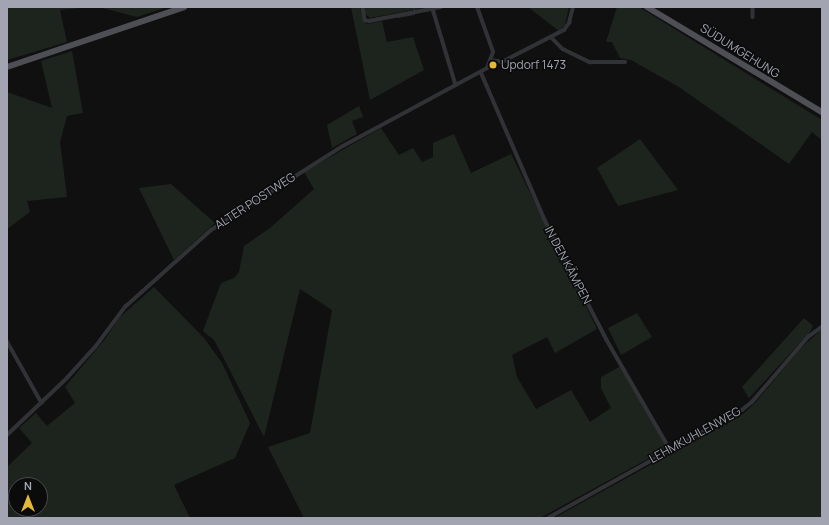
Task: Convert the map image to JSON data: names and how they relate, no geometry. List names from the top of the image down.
{
  "streets": {
    "main road": ["SÜDUMGEHUNG"],
    "street": ["ALTER POSTWEG", "IN DEN KÄMPEN", "LEHMKUHLENWEG"]
  },
  "crossings": [
    ["ALTER POSTWEG", "IN DEN KÄMPEN"],
    ["IN DEN KÄMPEN", "LEHMKUHLENWEG"]
  ],
  "places": ["Updorf 1473"],
  "north": "top"
}
